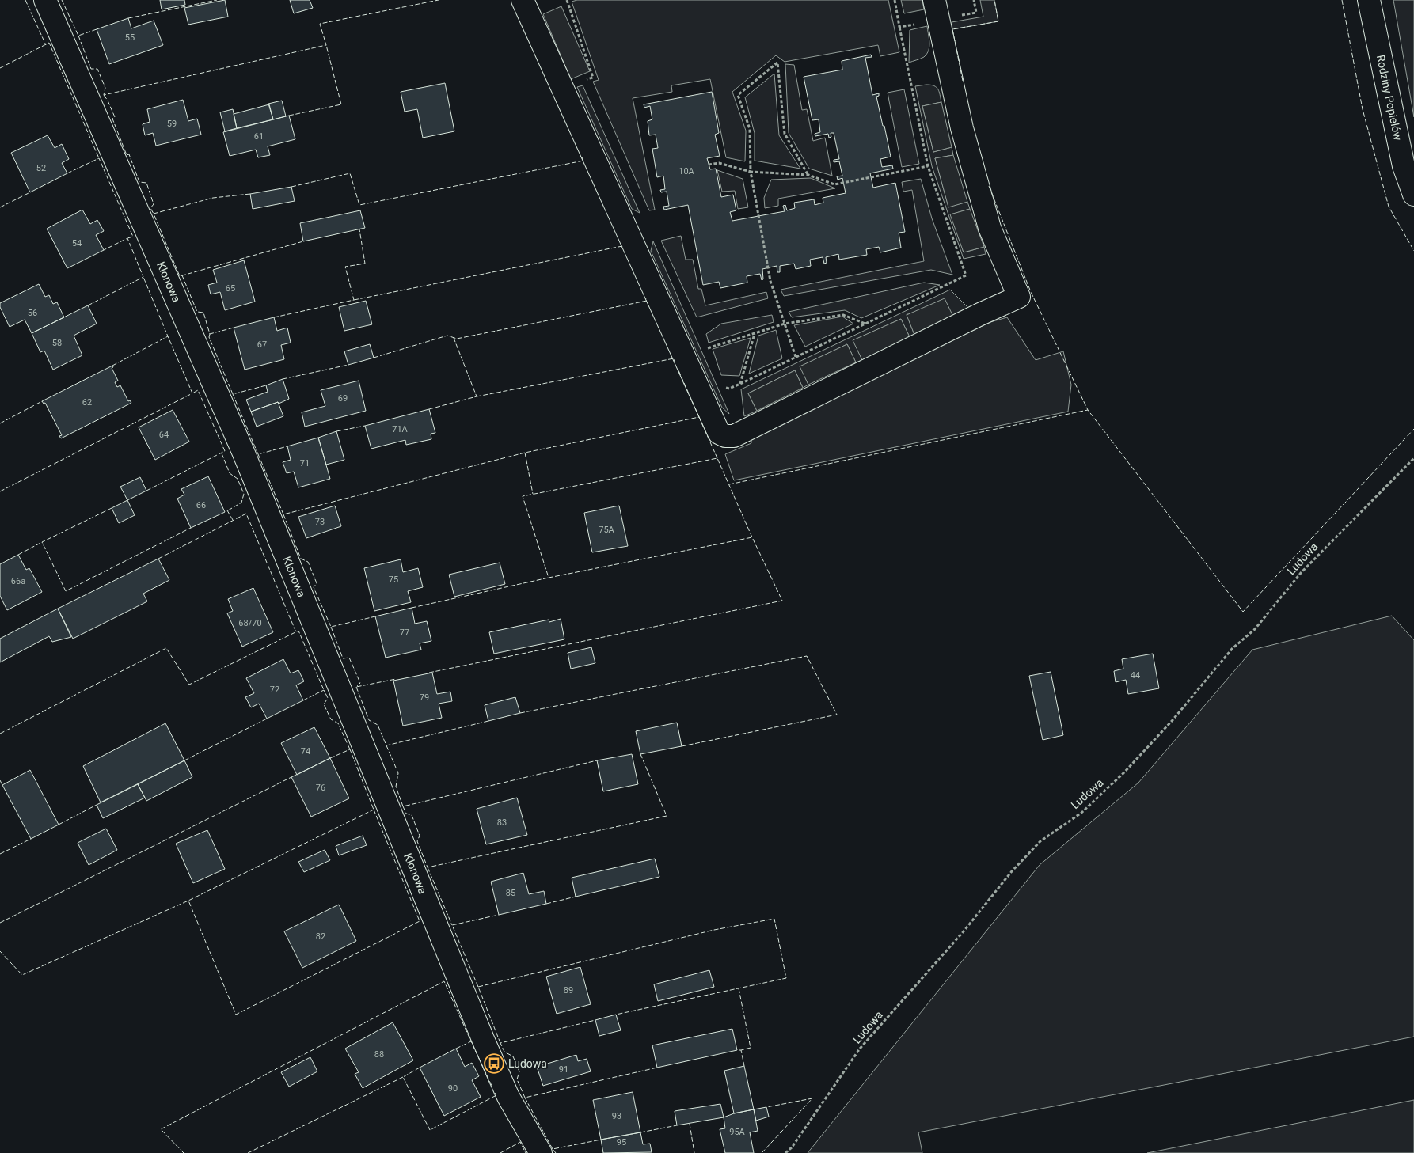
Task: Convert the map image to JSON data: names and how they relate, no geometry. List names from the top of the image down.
{
  "streets": {
    "street": ["Rodziny Popielów", "Klonowa"],
    "path": ["Ludowa"]
  },
  "places": {
    "bus stop": ["Ludowa"]
  },
  "house_numbers": [
    "55",
    "59",
    "61",
    "52",
    "10A",
    "54",
    "65",
    "56",
    "58",
    "67",
    "69",
    "62",
    "71A",
    "64",
    "71",
    "66",
    "73",
    "75A",
    "75",
    "66a",
    "68/70",
    "77",
    "44",
    "72",
    "79",
    "74",
    "76",
    "83",
    "85",
    "82",
    "89",
    "88",
    "91",
    "90",
    "93",
    "95A",
    "95"
  ]
}
